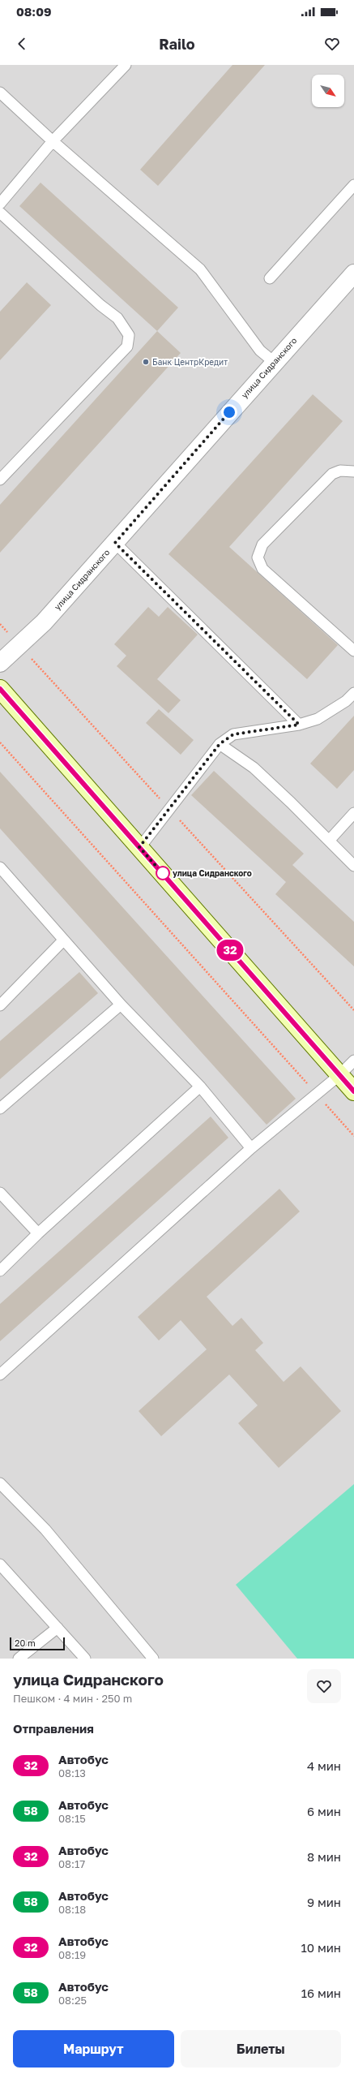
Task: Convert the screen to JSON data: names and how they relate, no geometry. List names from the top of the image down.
{
  "streets": {
    "street": ["улица Сидранского"]
  },
  "places": ["Банк ЦентрКредит", "улица Сидранского"],
  "lines": ["bus line 32"],
  "scale_bar": "20 m",
  "north": "bottom right",
  "page": {
    "status": "08:09",
    "header": "Railo",
    "on_map": "32",
    "scale": "20 m",
    "heading": [
      ["улица Сидранского", "Пешком · 4 мин · 250 m"],
      "Отправления"
    ],
    "list": [
      {
        "mark": "32",
        "name": "Автобус",
        "note": "08:13",
        "value": "4 мин"
      },
      {
        "mark": "58",
        "name": "Автобус",
        "note": "08:15",
        "value": "6 мин"
      },
      {
        "mark": "32",
        "name": "Автобус",
        "note": "08:17",
        "value": "8 мин"
      },
      {
        "mark": "58",
        "name": "Автобус",
        "note": "08:18",
        "value": "9 мин"
      },
      {
        "mark": "32",
        "name": "Автобус",
        "note": "08:19",
        "value": "10 мин"
      },
      {
        "mark": "58",
        "name": "Автобус",
        "note": "08:25",
        "value": "16 мин"
      }
    ],
    "buttons": ["Маршрут", "Билеты"]
  }
}
